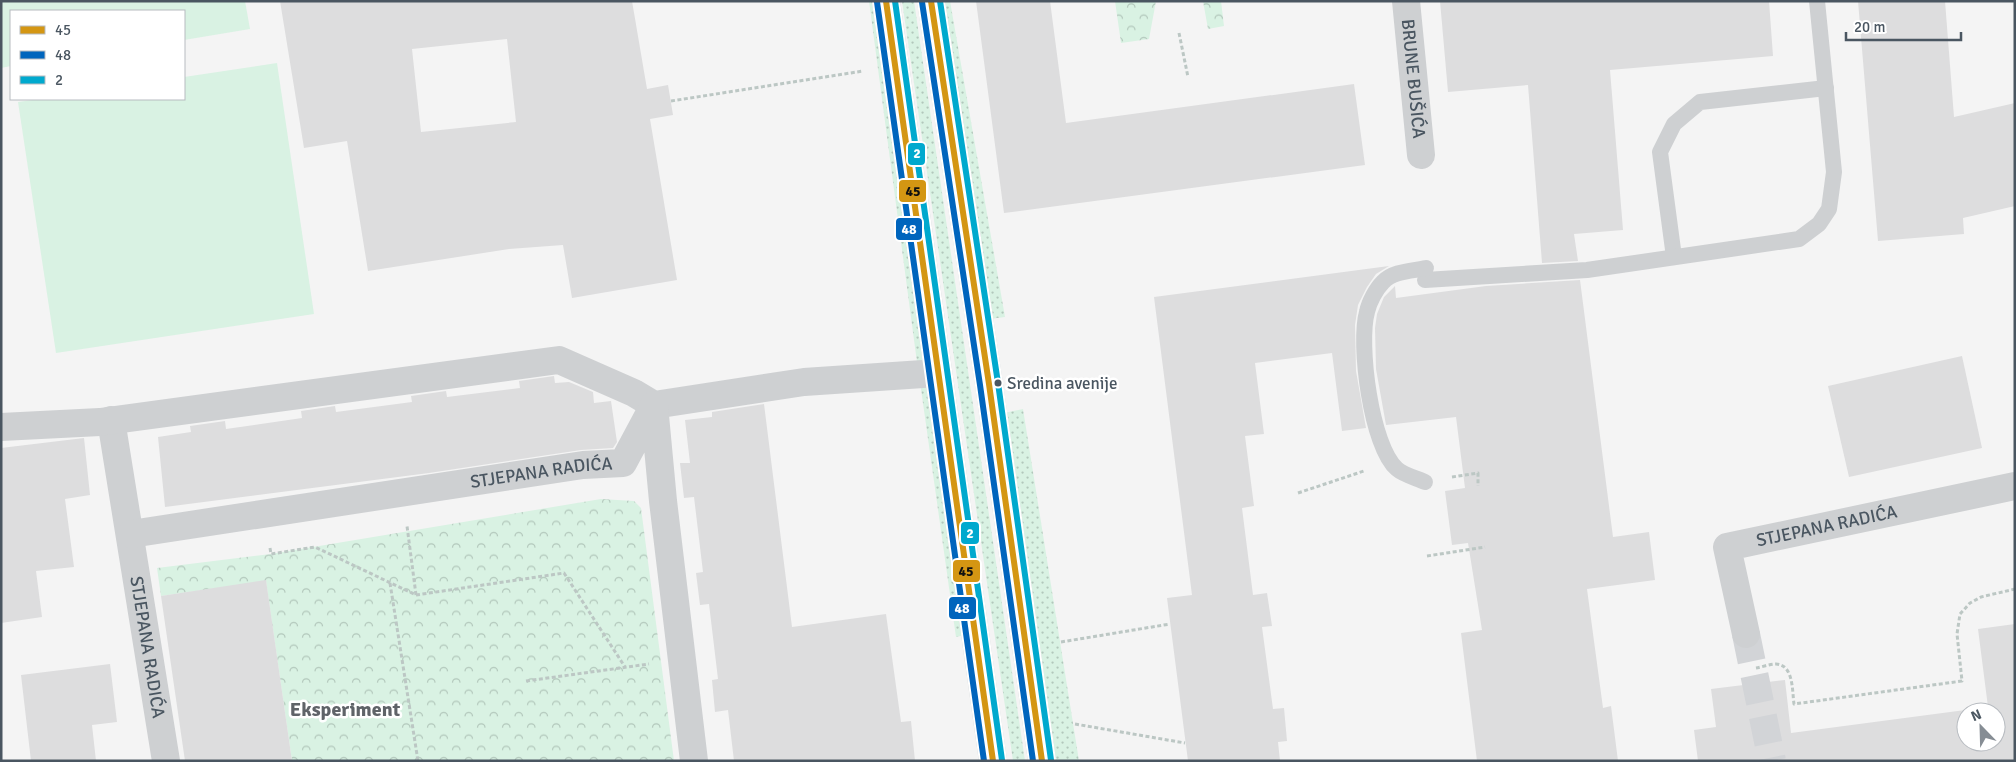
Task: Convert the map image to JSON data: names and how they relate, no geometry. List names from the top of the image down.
{
  "streets": {
    "street": ["BRUNE BUŠIĆA", "STJEPANA RADIĆA"]
  },
  "districts": ["Eksperiment"],
  "places": ["Sredina avenije"],
  "lines": ["transit line 45", "transit line 2", "transit line 48"],
  "legend": ["45", "48", "2"],
  "scale_bar": "20 m",
  "north": "top left"
}
